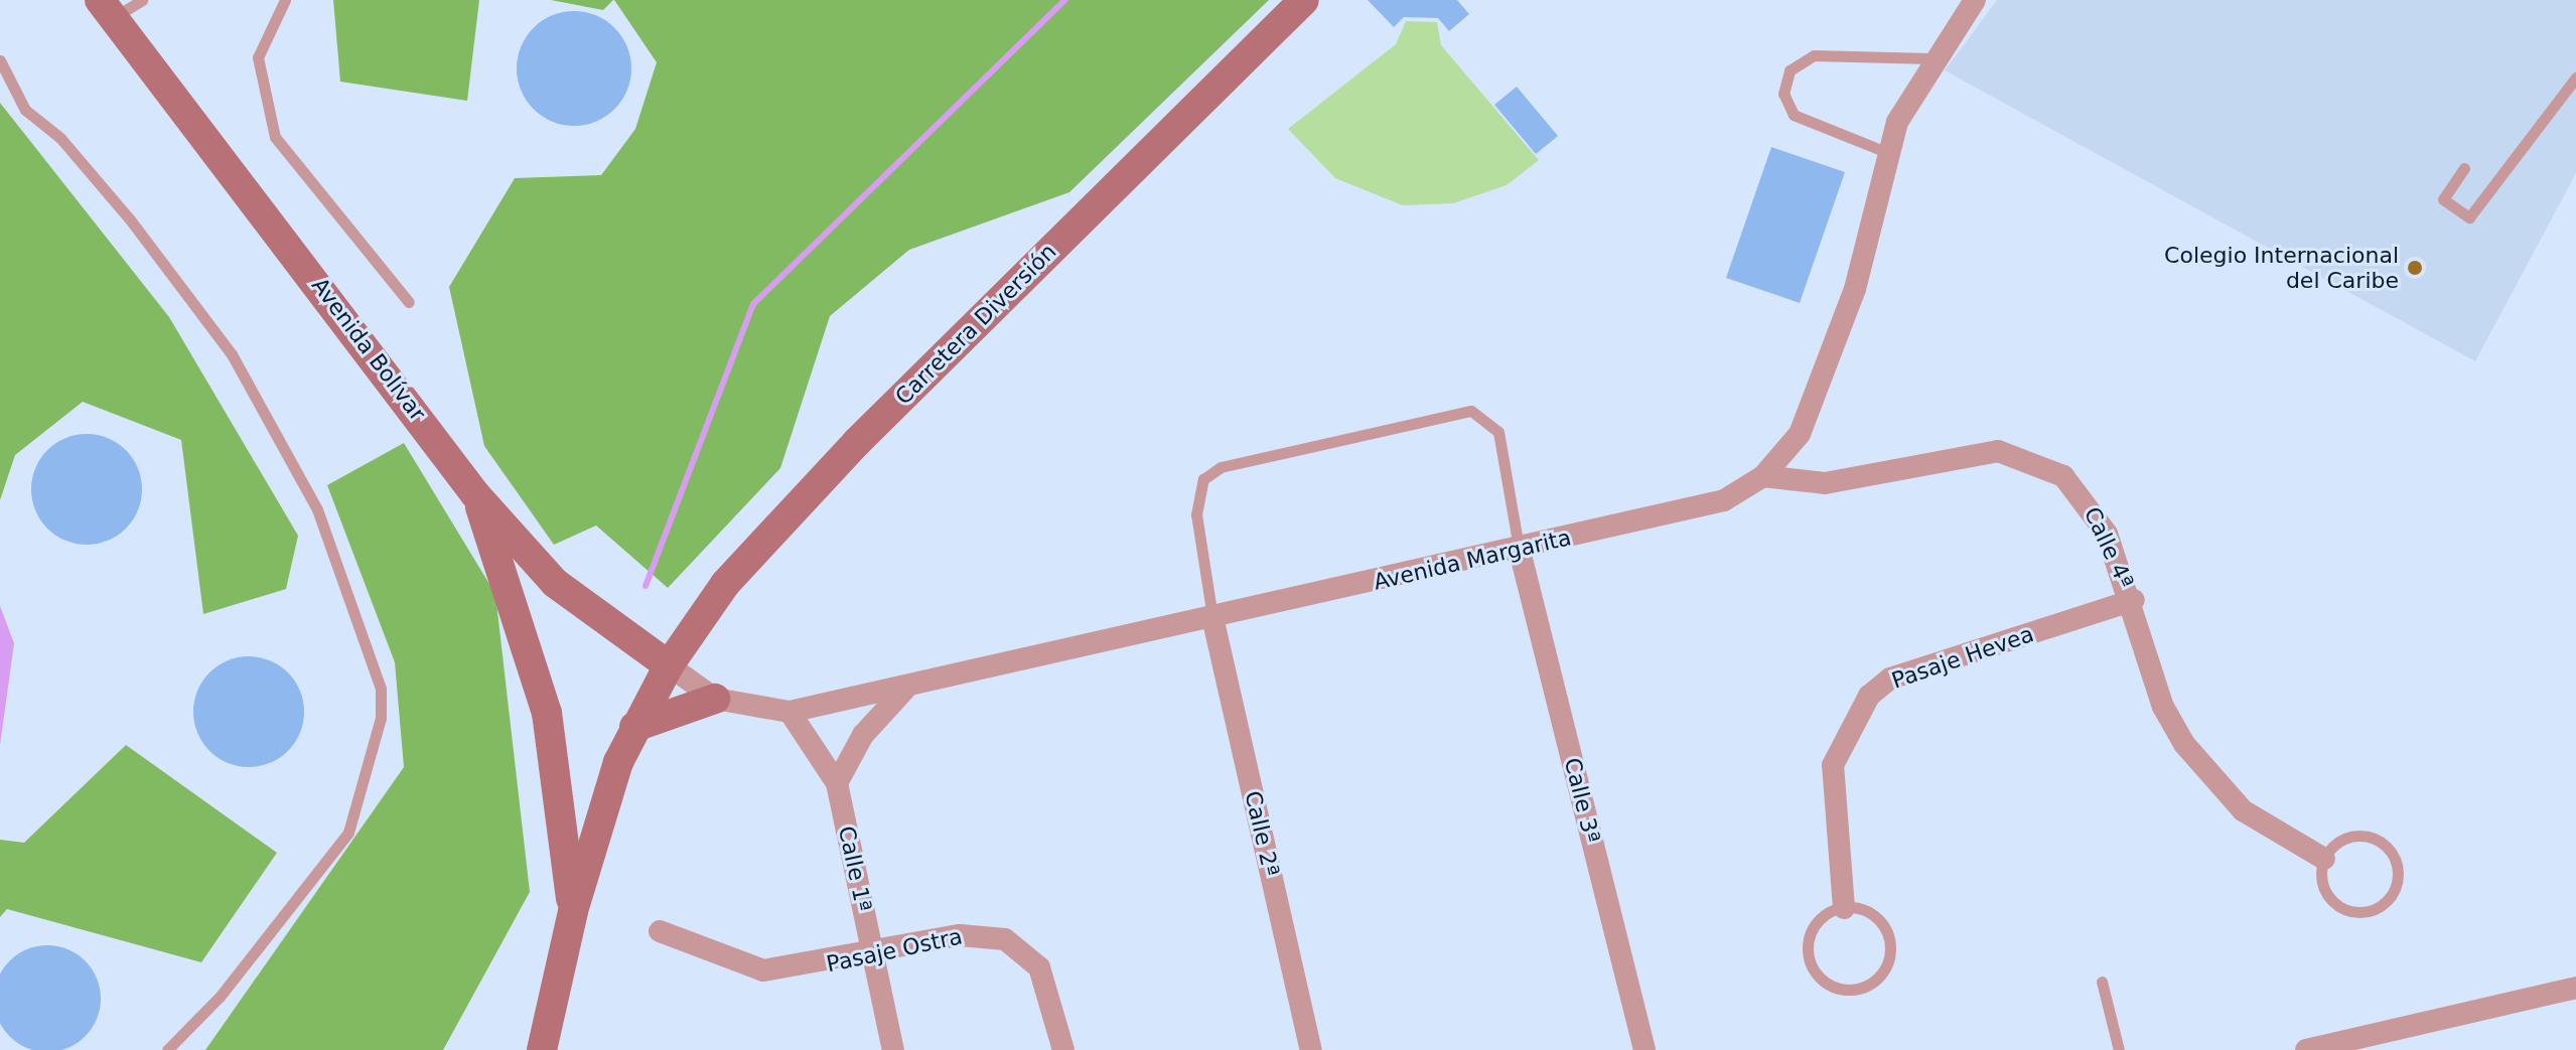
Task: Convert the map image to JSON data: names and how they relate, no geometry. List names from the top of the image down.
{
  "streets": {
    "main road": ["Carretera Diversión", "Avenida Bolívar"],
    "street": [
      "Calle 4ª",
      "Avenida Margarita",
      "Pasaje Hevea",
      "Calle 3ª",
      "Calle 2ª",
      "Calle 1ª",
      "Pasaje Ostra"
    ]
  },
  "crossings": [
    ["Carretera Diversión", "Avenida Bolívar"],
    ["Carretera Diversión", "Avenida Margarita"],
    ["Avenida Bolívar", "Avenida Margarita"],
    ["Calle 4ª", "Avenida Margarita"],
    ["Calle 4ª", "Pasaje Hevea"],
    ["Avenida Margarita", "Calle 3ª"],
    ["Avenida Margarita", "Calle 2ª"],
    ["Calle 1ª", "Pasaje Ostra"]
  ],
  "places": ["Colegio Internacional del Caribe"]
}
